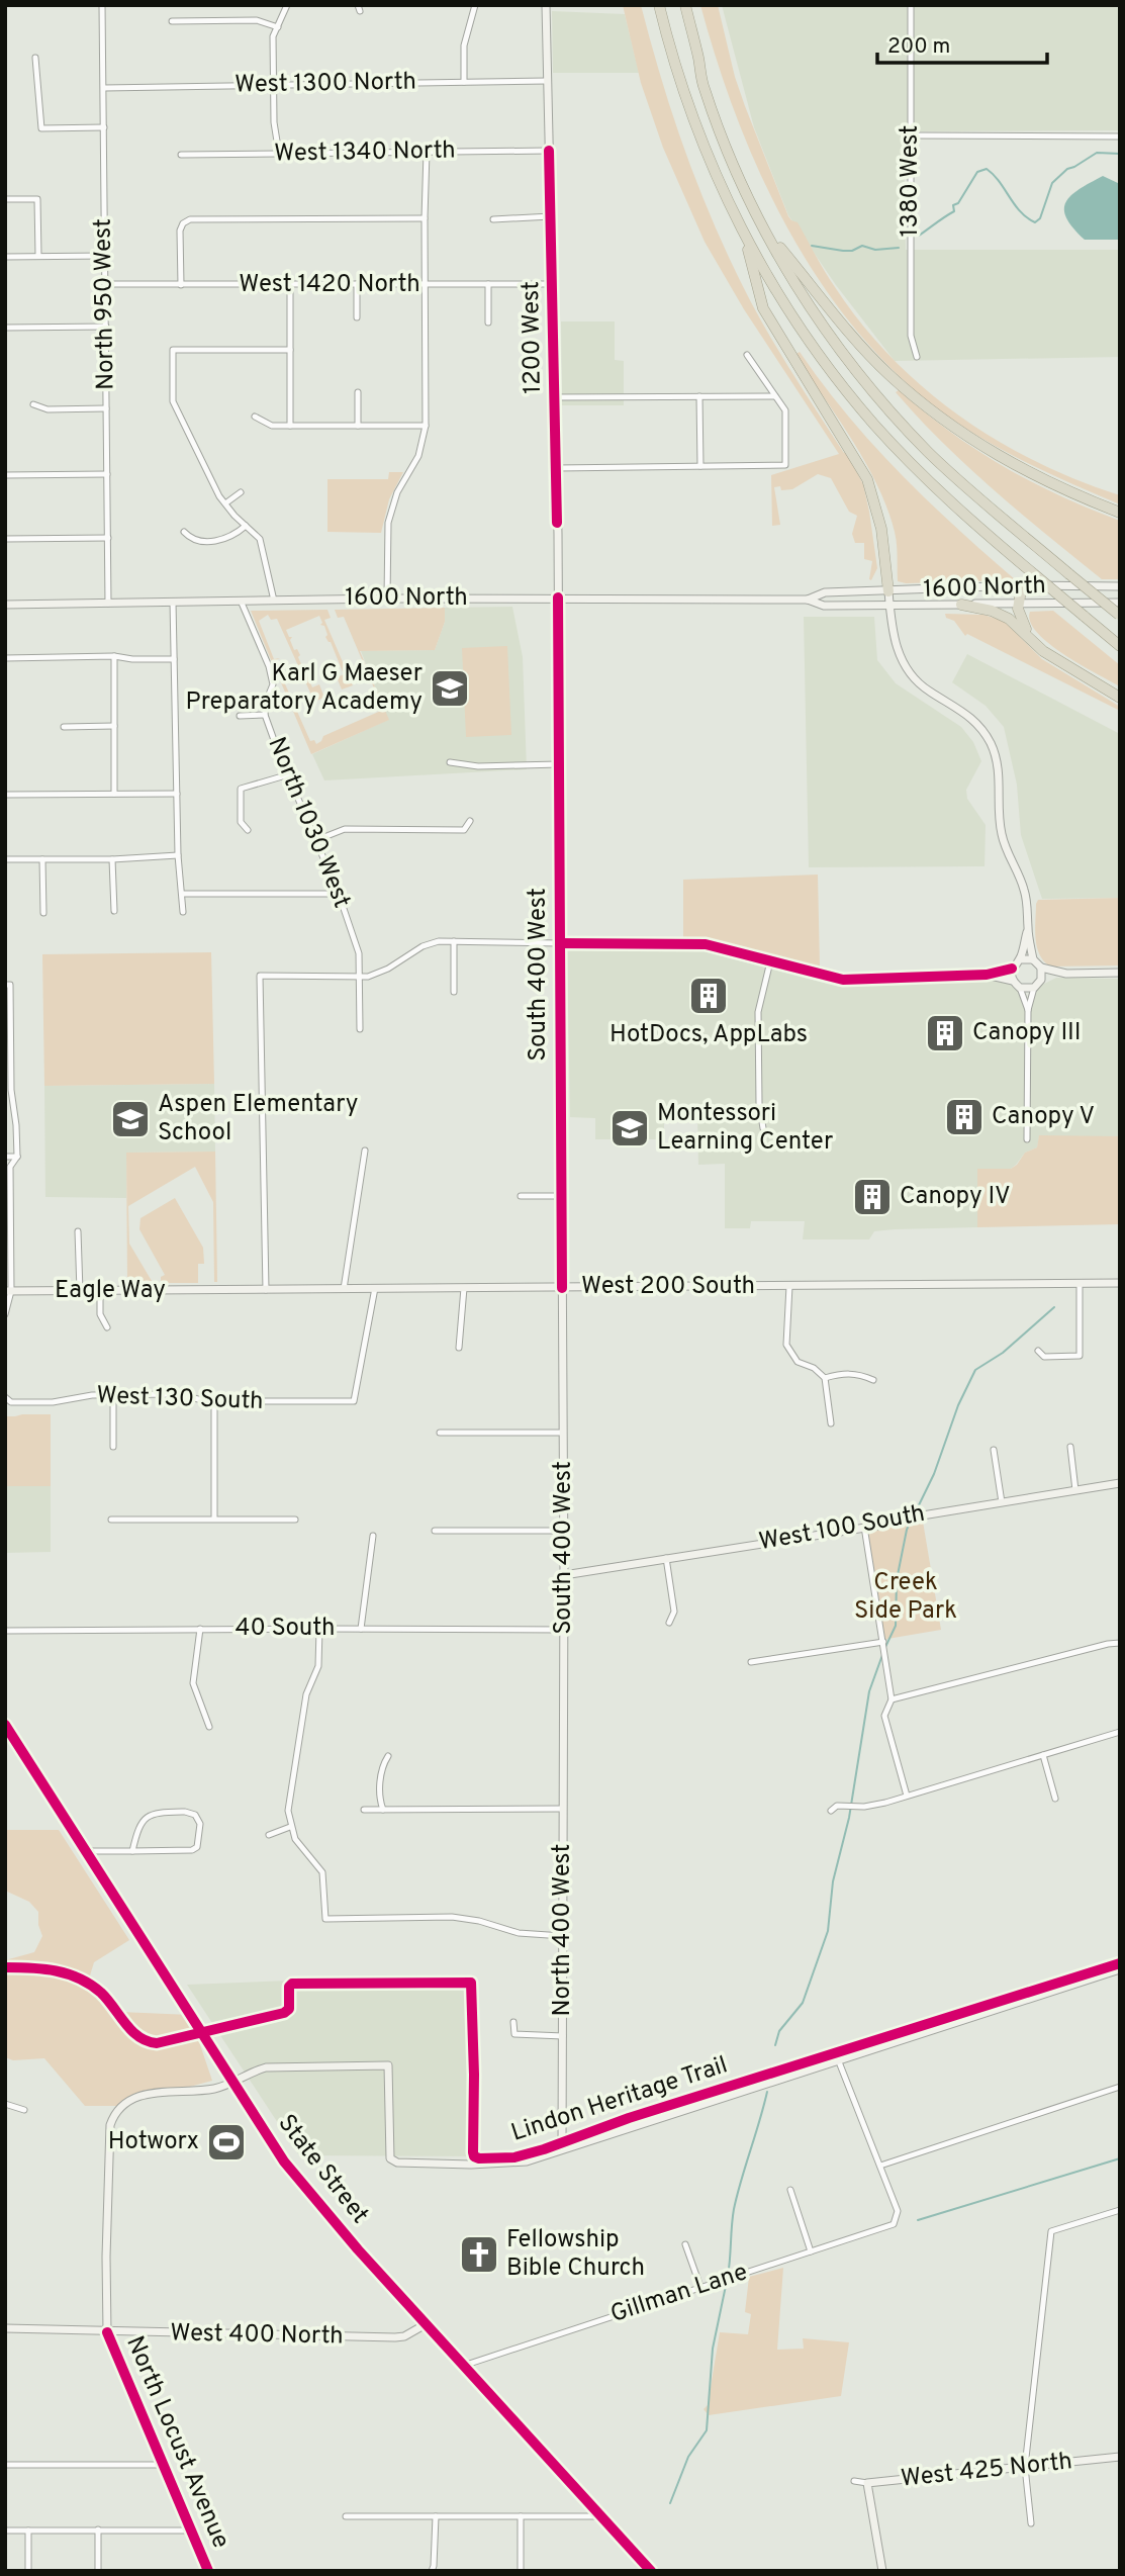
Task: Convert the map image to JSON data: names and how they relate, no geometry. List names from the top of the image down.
{
  "streets": {
    "main road": ["State Street"],
    "street": [
      "West 1300 North",
      "West 1340 North",
      "1380 West",
      "West 1420 North",
      "North 950 West",
      "1200 West",
      "1600 North",
      "North 1030 West",
      "South 400 West",
      "West 200 South",
      "Eagle Way",
      "West 130 South",
      "West 100 South",
      "40 South",
      "North 400 West",
      "Gillman Lane",
      "West 400 North",
      "North Locust Avenue",
      "West 425 North"
    ],
    "cycle path": ["Lindon Heritage Trail"]
  },
  "crossings": [
    ["West 1300 North", "North 950 West"],
    ["West 1300 North", "1200 West"],
    ["West 1340 North", "1200 West"],
    ["West 1420 North", "North 950 West"],
    ["West 1420 North", "1200 West"],
    ["North 950 West", "1600 North"],
    ["1200 West", "1600 North"],
    ["1200 West", "South 400 West"],
    ["1600 North", "North 1030 West"],
    ["South 400 West", "West 200 South"],
    ["South 400 West", "West 100 South"],
    ["South 400 West", "40 South"],
    ["South 400 West", "North 400 West"],
    ["West 200 South", "Eagle Way"],
    ["West 200 South", "West 130 South"],
    ["State Street", "Gillman Lane"],
    ["State Street", "West 400 North"],
    ["West 400 North", "North Locust Avenue"]
  ],
  "parks": ["Creek Side Park"],
  "places": {
    "school or university": ["Karl G Maeser Preparatory Academy", "Aspen Elementary School", "Montessori Learning Center"],
    "building": [
      "HotDocs, AppLabs",
      "Canopy III",
      "Canopy V",
      "Canopy IV"
    ],
    "sports": ["Hotworx"],
    "church": ["Fellowship Bible Church"]
  },
  "scale_bar": "200 m"
}
